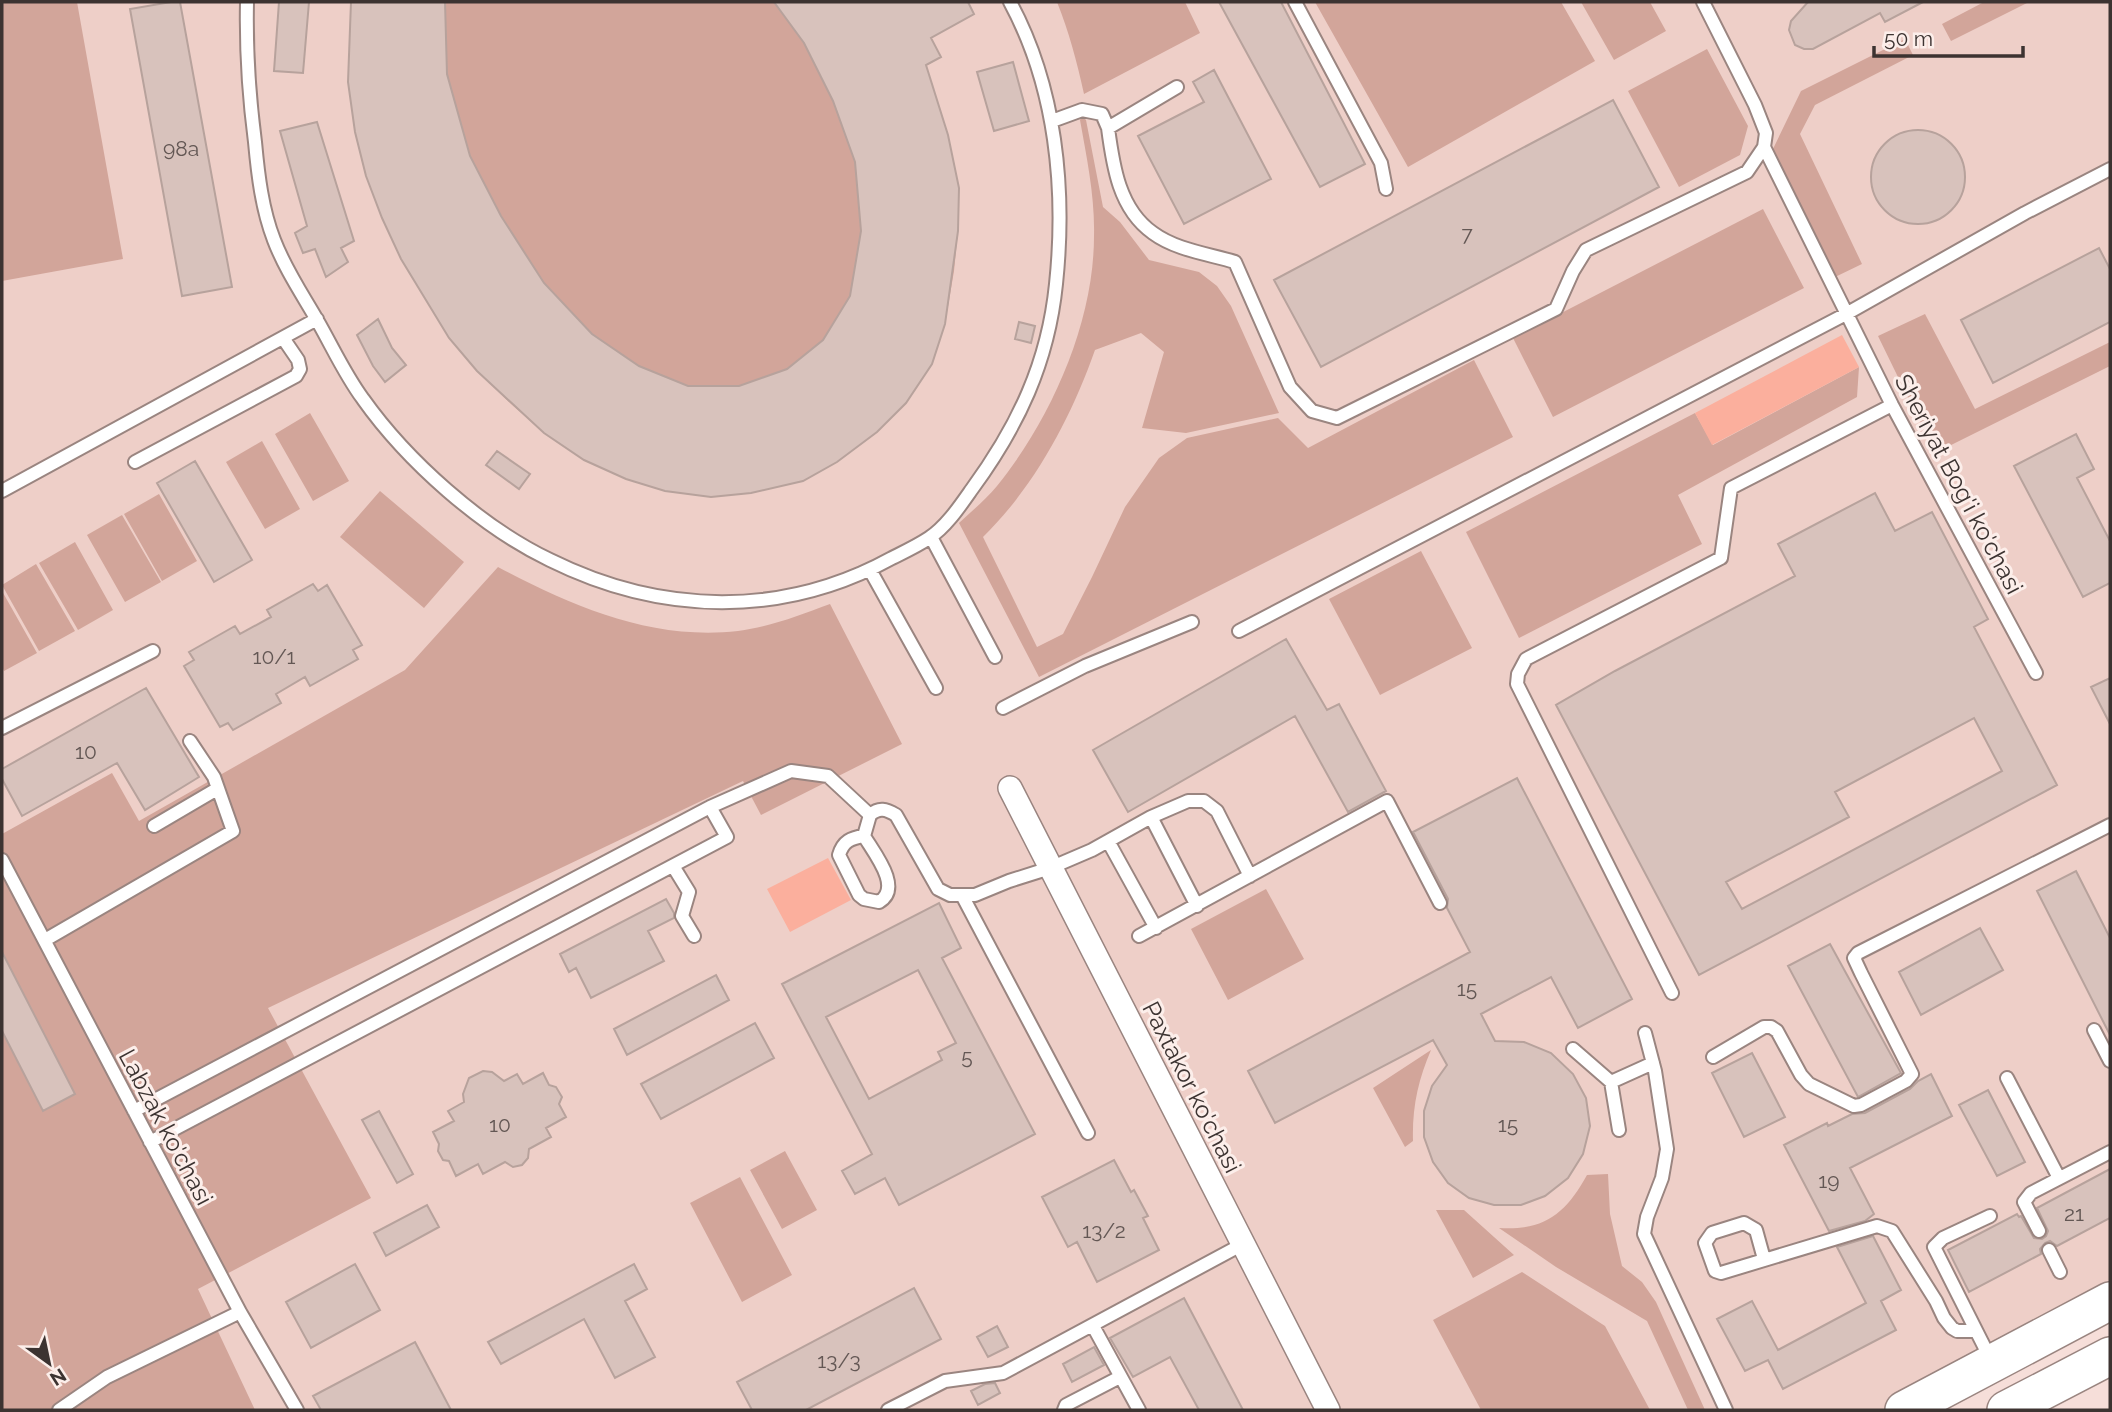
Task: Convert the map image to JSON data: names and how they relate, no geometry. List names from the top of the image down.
{
  "streets": {
    "street": ["Paxtakor ko'chasi"],
    "lane": ["Sheriyat Bog'i ko'chasi", "Labzak ko'chasi"]
  },
  "house_numbers": [
    "98a",
    "7",
    "10/1",
    "10",
    "15",
    "5",
    "10",
    "15",
    "19",
    "21",
    "13/2",
    "13/3"
  ],
  "scale_bar": "50 m",
  "north": "bottom right"
}
